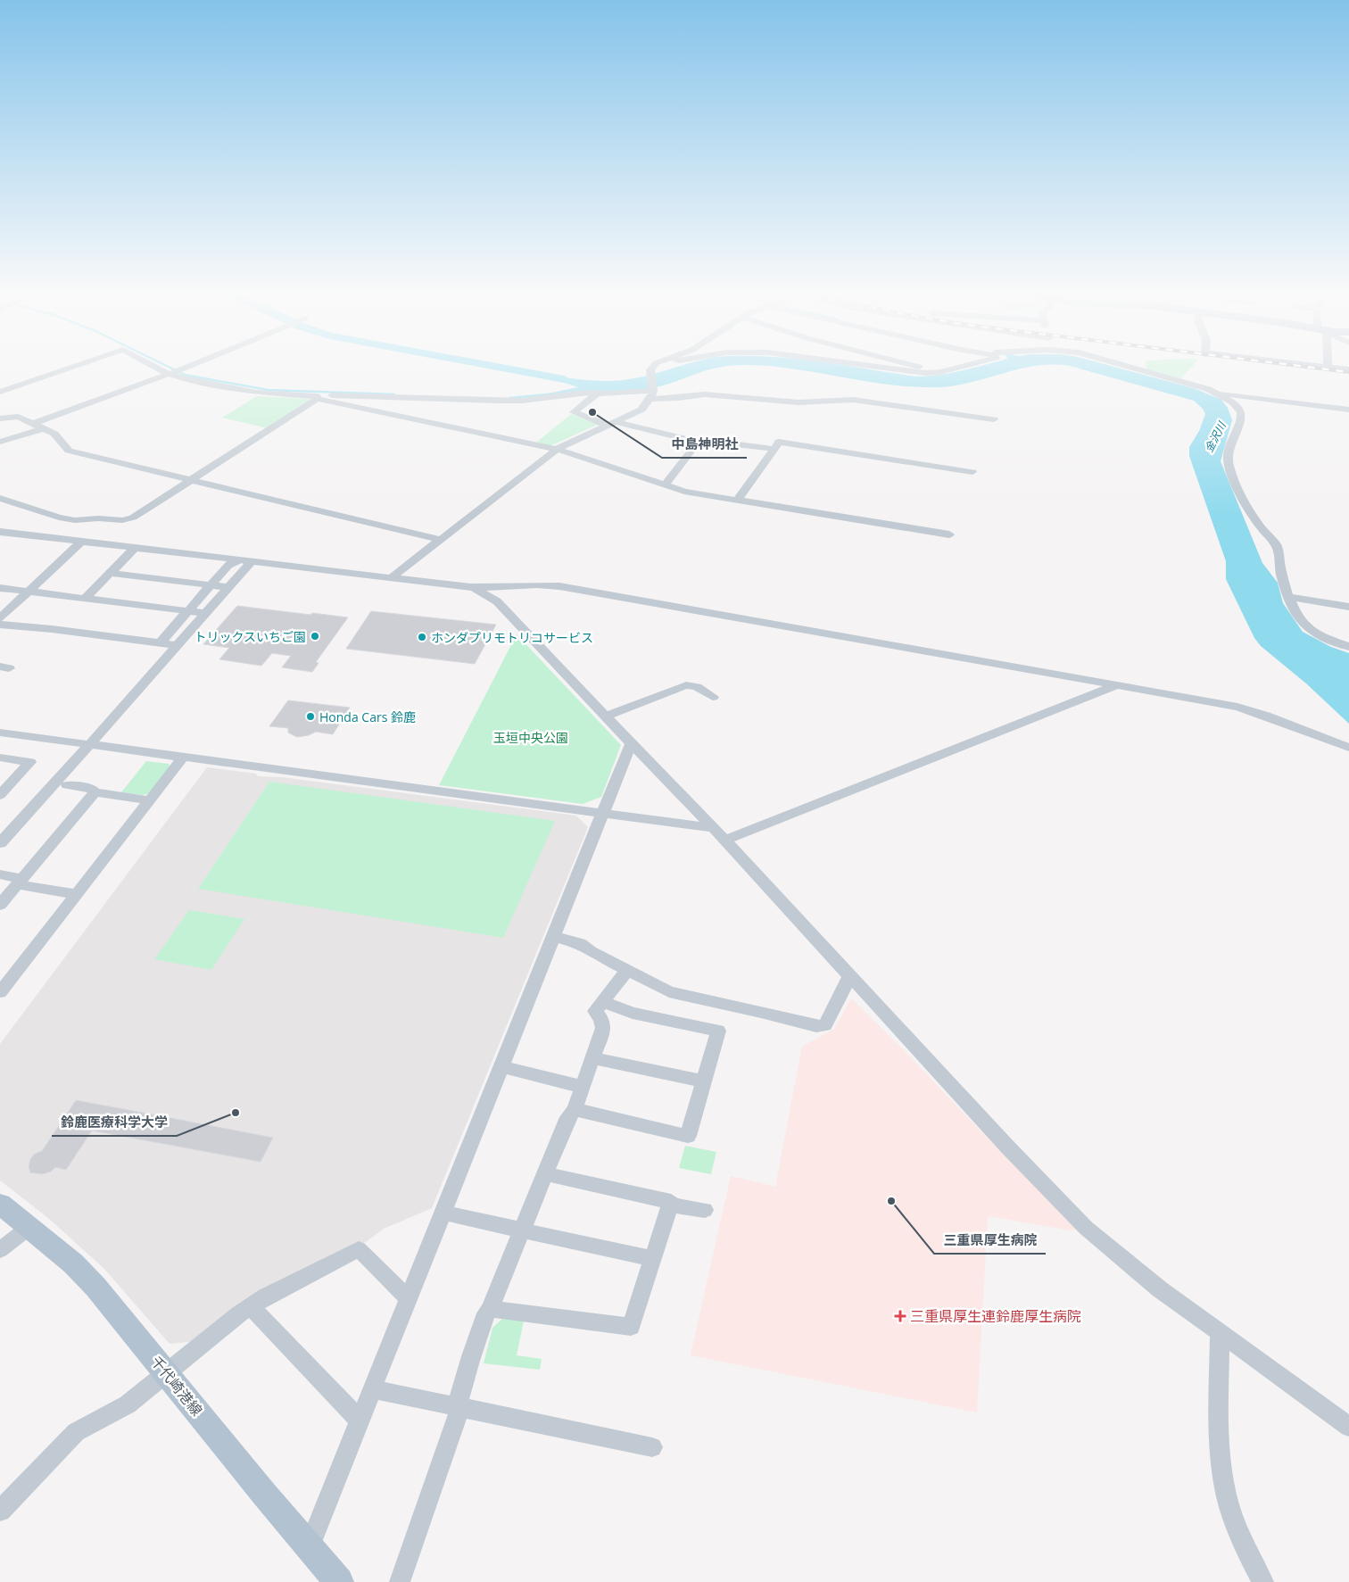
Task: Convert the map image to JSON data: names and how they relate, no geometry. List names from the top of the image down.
{
  "streets": {
    "main road": ["千代崎港線"]
  },
  "water": ["金沢川"],
  "parks": ["玉垣中央公園"],
  "places": {
    "other": [
      "中島神明社",
      "トリックスいちご園",
      "ホンダプリモトリコサービス",
      "Honda Cars 鈴鹿",
      "鈴鹿医療科学大学",
      "三重県厚生病院"
    ],
    "health": ["三重県厚生連鈴鹿厚生病院"]
  }
}
